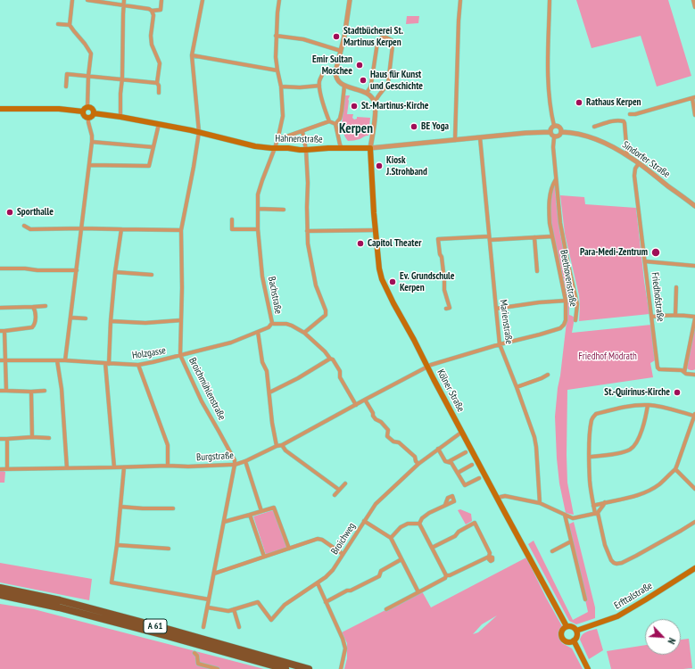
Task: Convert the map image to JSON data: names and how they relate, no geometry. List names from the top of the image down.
{
  "streets": {
    "highway": ["A 61"],
    "main road": ["Hahnenstraße", "Kölner Straße", "Erfttalstraße"],
    "street": [
      "Sindorfer Straße",
      "Beethovenstraße",
      "Bachstraße",
      "Friedhofstraße",
      "Marienstraße",
      "Holzgasse",
      "Broichmühlenstraße",
      "Burgstraße",
      "Broichweg"
    ]
  },
  "crossings": [
    ["Hahnenstraße", "Sindorfer Straße"],
    ["Hahnenstraße", "Bachstraße"],
    ["Hahnenstraße", "Marienstraße"],
    ["Hahnenstraße", "Broichmühlenstraße"],
    ["Hahnenstraße", "Kölner Straße"],
    ["Sindorfer Straße", "Friedhofstraße"],
    ["Beethovenstraße", "Marienstraße"],
    ["Beethovenstraße", "Kölner Straße"],
    ["Beethovenstraße", "Burgstraße"],
    ["Bachstraße", "Holzgasse"],
    ["Bachstraße", "Burgstraße"],
    ["Holzgasse", "Broichmühlenstraße"],
    ["Broichmühlenstraße", "Burgstraße"],
    ["Kölner Straße", "Burgstraße"],
    ["Kölner Straße", "Broichweg"],
    ["Kölner Straße", "Erfttalstraße"]
  ],
  "districts": ["Kerpen"],
  "parks": ["Friedhof Mödrath"],
  "places": [
    "Stadtbücherei St. Martinus Kerpen",
    "Emir Sultan Moschee",
    "Haus für Kunst und Geschichte",
    "Rathaus Kerpen",
    "St.-Martinus-Kirche",
    "BE Yoga",
    "Kiosk J.Strohband",
    "Sporthalle",
    "Capitol Theater",
    "Para-Medi-Zentrum",
    "Ev. Grundschule Kerpen",
    "St.-Quirinus-Kirche"
  ],
  "north": "bottom right"
}
